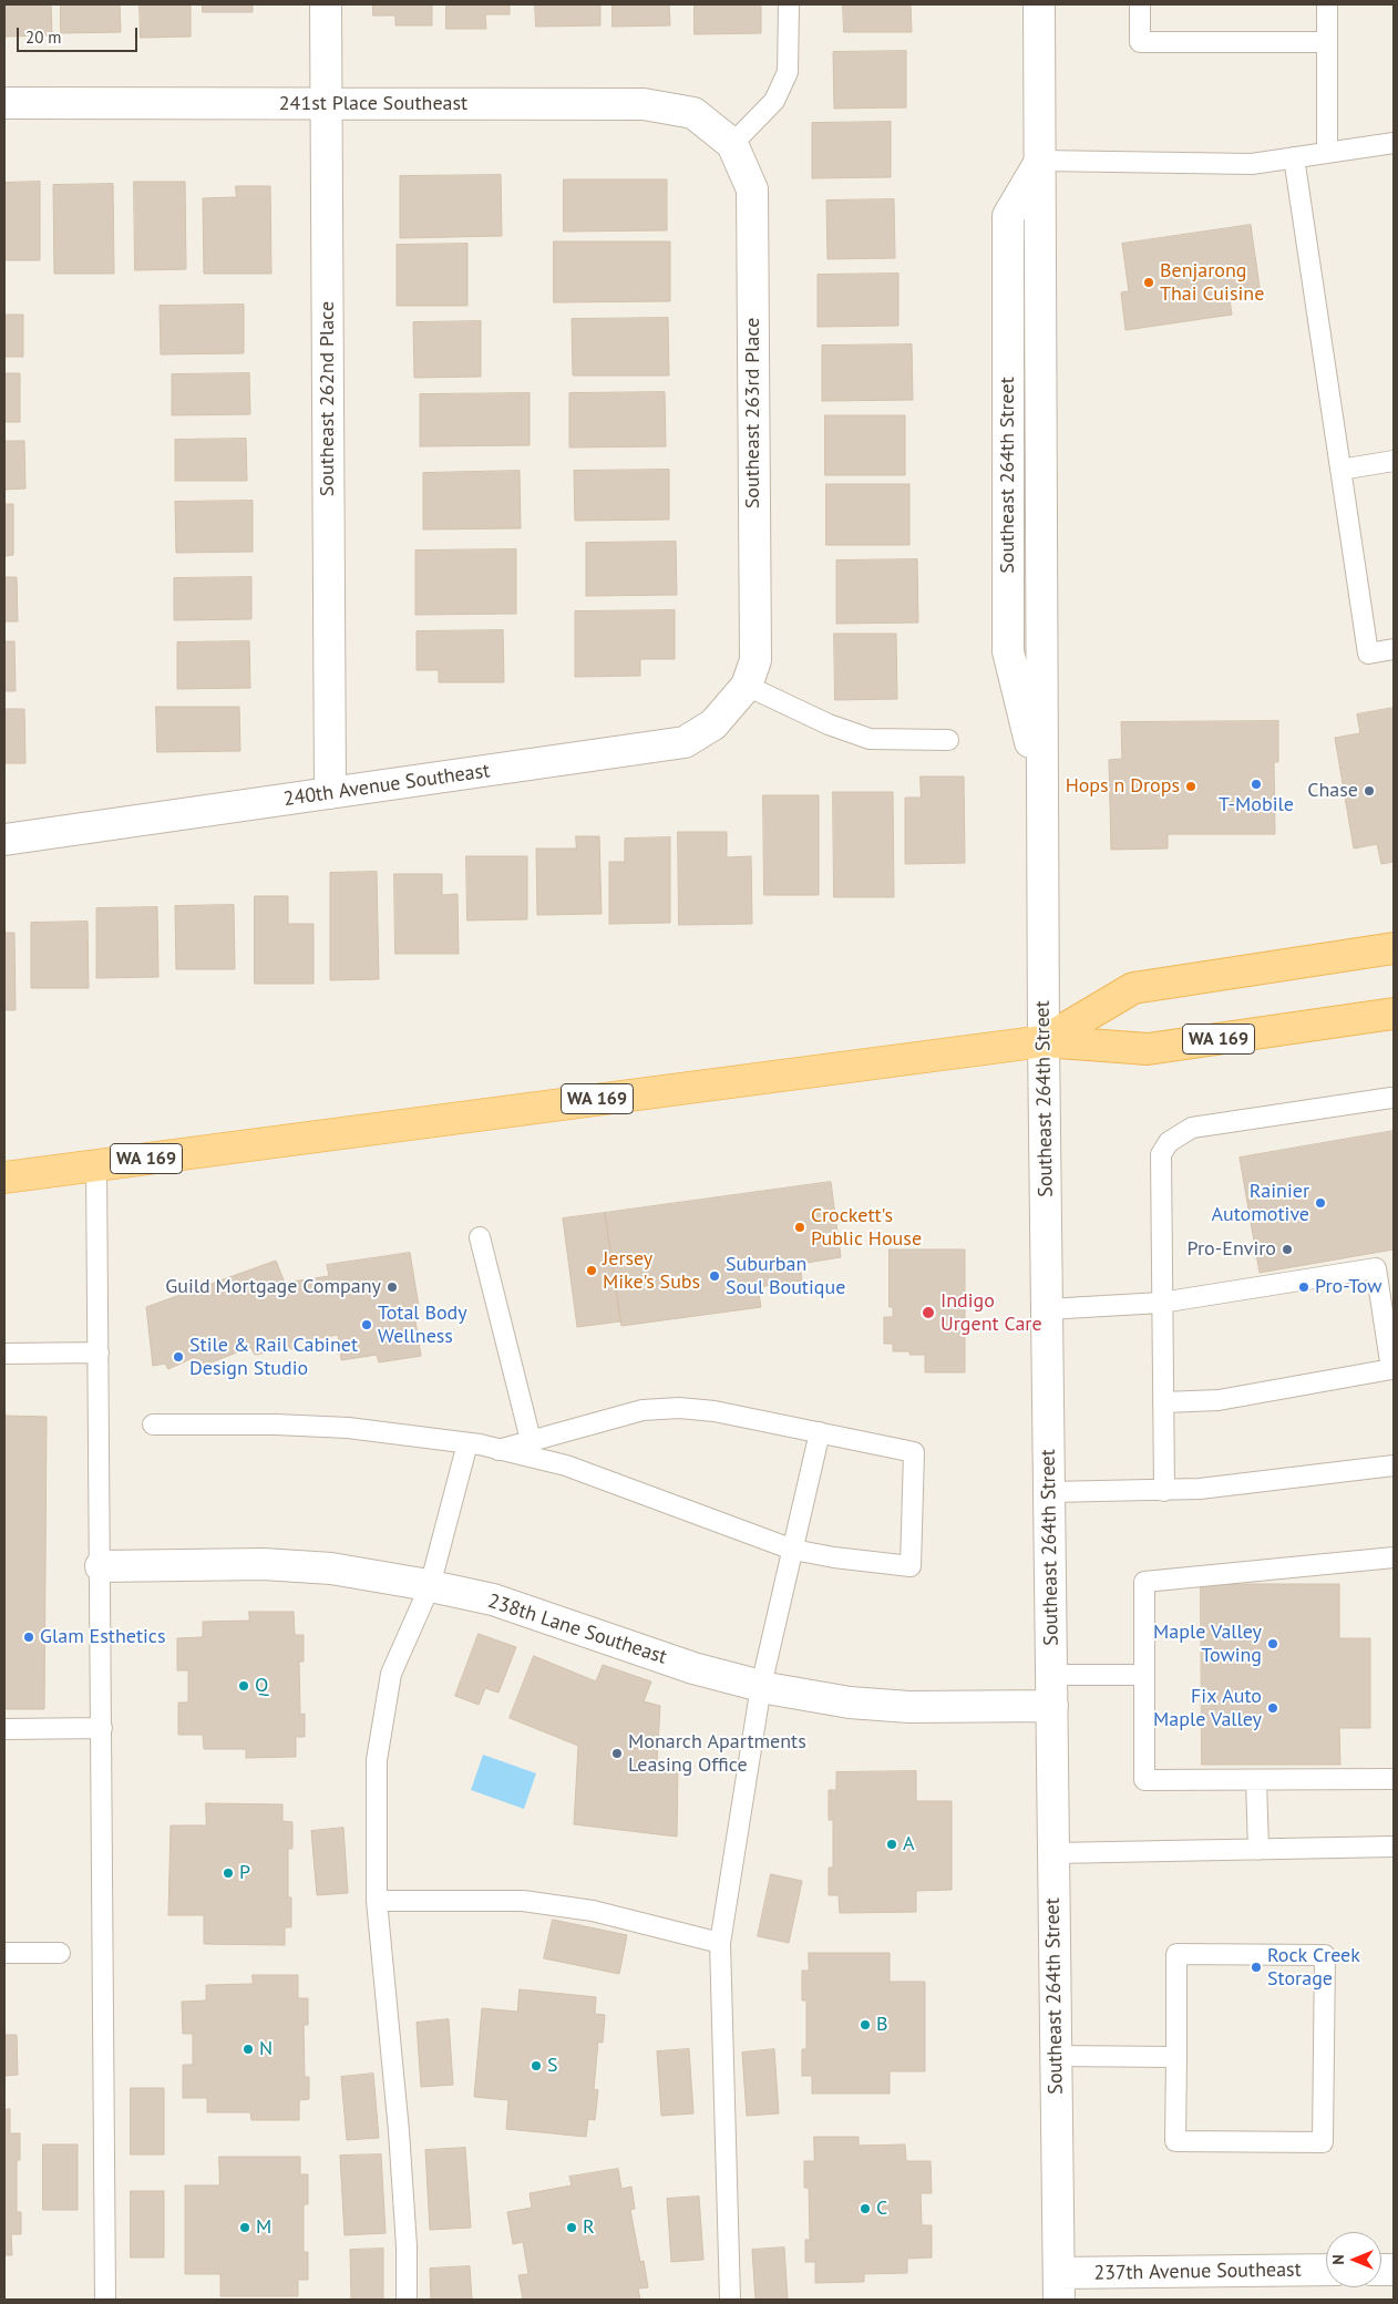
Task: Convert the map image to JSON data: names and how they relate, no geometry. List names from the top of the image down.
{
  "streets": {
    "main road": ["WA 169"],
    "street": [
      "241st Place Southeast",
      "Southeast 262nd Place",
      "Southeast 263rd Place",
      "Southeast 264th Street",
      "240th Avenue Southeast",
      "238th Lane Southeast",
      "237th Avenue Southeast"
    ]
  },
  "crossings": [
    ["241st Place Southeast", "Southeast 262nd Place"],
    ["241st Place Southeast", "Southeast 263rd Place"],
    ["Southeast 262nd Place", "240th Avenue Southeast"],
    ["Southeast 263rd Place", "240th Avenue Southeast"],
    ["Southeast 264th Street", "WA 169"],
    ["Southeast 264th Street", "238th Lane Southeast"],
    ["Southeast 264th Street", "237th Avenue Southeast"]
  ],
  "places": [
    "Benjarong Thai Cuisine",
    "T-Mobile",
    "Hops n Drops",
    "Chase",
    "Rainier Automotive",
    "Crockett's Public House",
    "Pro-Enviro",
    "Jersey Mike's Subs",
    "Suburban Soul Boutique",
    "Guild Mortgage Company",
    "Pro-Tow",
    "Indigo Urgent Care",
    "Total Body Wellness",
    "Stile & Rail Cabinet Design Studio",
    "Glam Esthetics",
    "Maple Valley Towing",
    "Q",
    "Fix Auto Maple Valley",
    "Monarch Apartments Leasing Office",
    "A",
    "P",
    "Rock Creek Storage",
    "B",
    "N",
    "S",
    "C",
    "M",
    "R"
  ],
  "scale_bar": "20 m",
  "north": "left"
}
